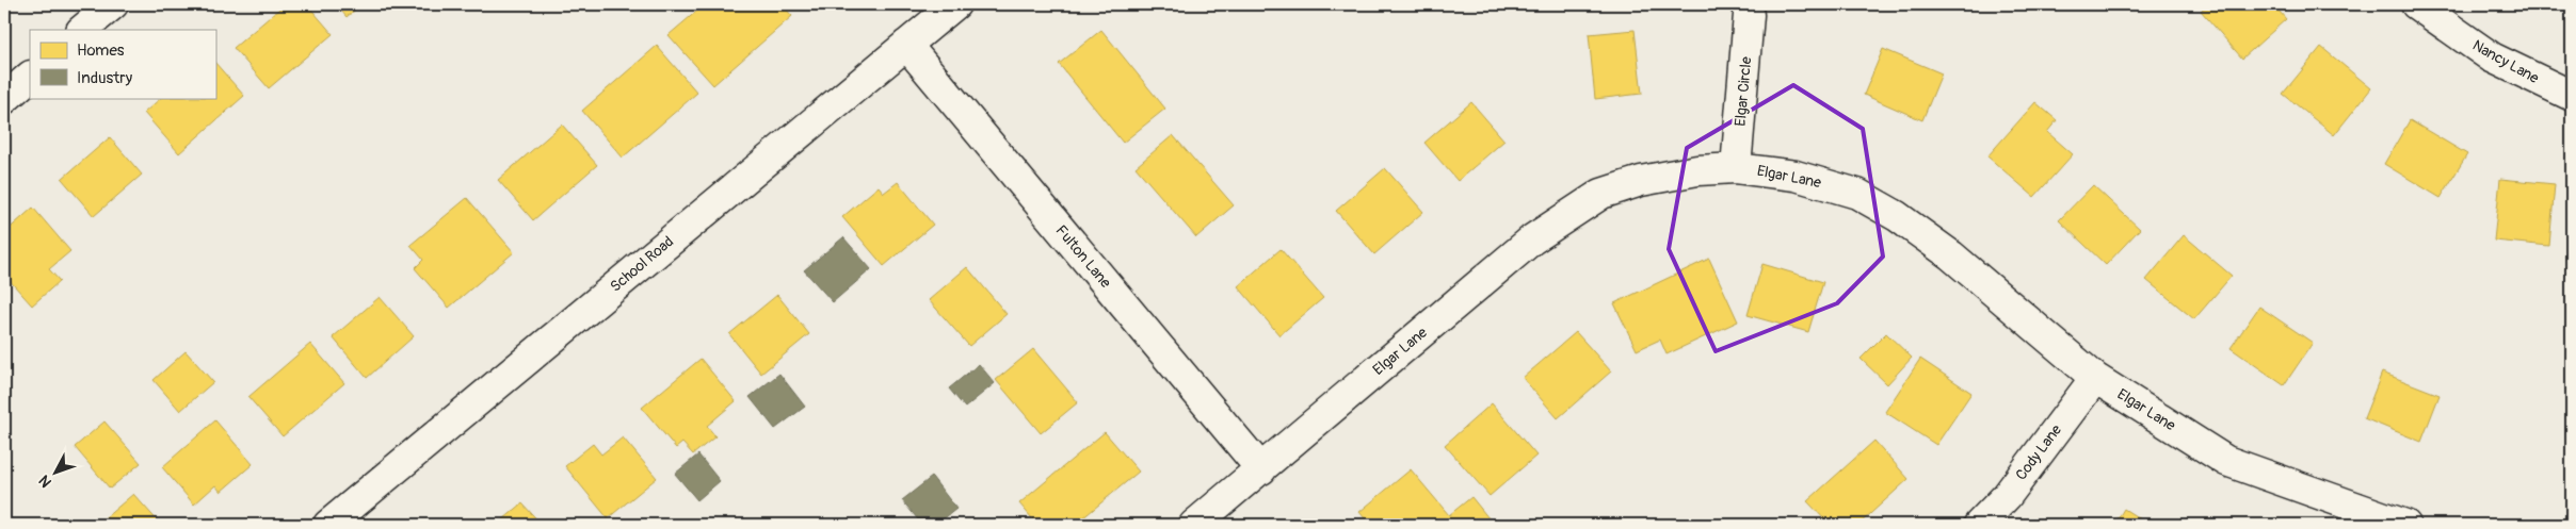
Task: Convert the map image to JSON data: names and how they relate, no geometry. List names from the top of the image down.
{
  "streets": {
    "street": [
      "Nancy Lane",
      "Elgar Circle",
      "Elgar Lane",
      "Fulton Lane",
      "School Road",
      "Cody Lane"
    ]
  },
  "crossings": [
    ["Elgar Circle", "Elgar Lane"],
    ["Elgar Lane", "Fulton Lane"],
    ["Elgar Lane", "Cody Lane"],
    ["Fulton Lane", "School Road"]
  ],
  "legend": ["Homes", "Industry"],
  "north": "bottom left"
}
